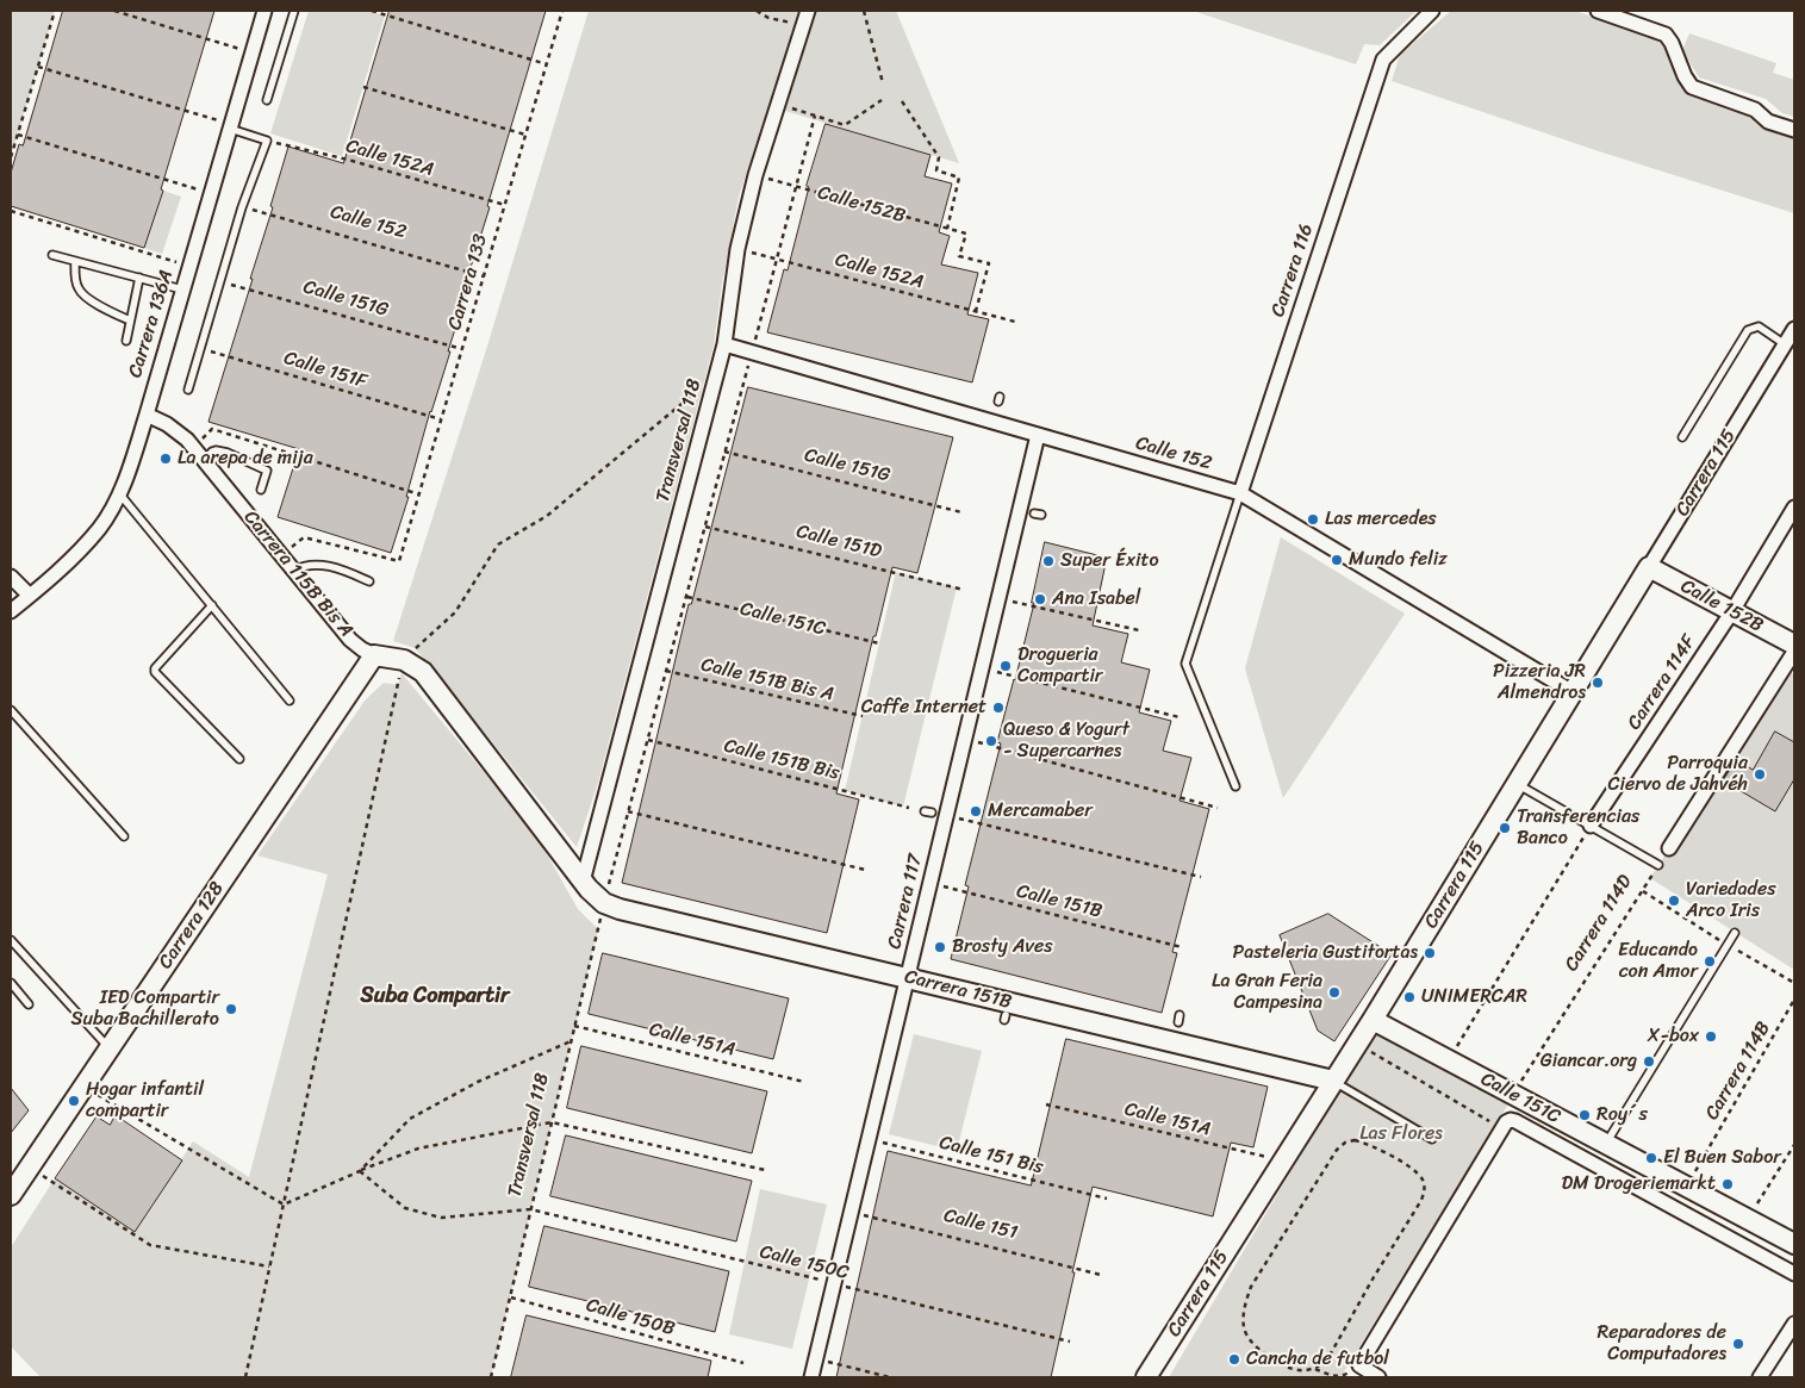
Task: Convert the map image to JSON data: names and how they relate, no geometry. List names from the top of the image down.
{
  "streets": {
    "street": [
      "Calle 152B",
      "Calle 152",
      "Carrera 116",
      "Carrera 136A",
      "Transversal 118",
      "Carrera 115",
      "Carrera 115B Bis A",
      "Calle 151C",
      "Carrera 114F",
      "Carrera 117",
      "Carrera 128",
      "Carrera 151B"
    ],
    "path": [
      "Calle 152A",
      "Carrera 133",
      "Calle 151G",
      "Calle 151F",
      "Calle 151D",
      "Calle 151B Bis A",
      "Calle 151B Bis",
      "Calle 151B",
      "Carrera 114D",
      "Calle 151A",
      "Carrera 114B",
      "Calle 151 Bis",
      "Calle 151",
      "Calle 150C",
      "Calle 150B"
    ]
  },
  "crossings": [
    ["Calle 152A", "Calle 152B"],
    ["Calle 152A", "Carrera 133"],
    ["Calle 152A", "Transversal 118"],
    ["Calle 152B", "Transversal 118"],
    ["Calle 152B", "Carrera 115"],
    ["Calle 152B", "Carrera 114F"],
    ["Calle 152", "Carrera 116"],
    ["Calle 152", "Carrera 133"],
    ["Calle 152", "Transversal 118"],
    ["Calle 152", "Carrera 115"],
    ["Calle 152", "Carrera 117"],
    ["Carrera 133", "Calle 151G"],
    ["Carrera 133", "Calle 151F"],
    ["Carrera 133", "Carrera 115B Bis A"],
    ["Calle 151G", "Transversal 118"],
    ["Carrera 136A", "Carrera 115B Bis A"],
    ["Transversal 118", "Calle 151D"],
    ["Transversal 118", "Carrera 115B Bis A"],
    ["Transversal 118", "Calle 151C"],
    ["Transversal 118", "Calle 151B Bis A"],
    ["Transversal 118", "Calle 151B Bis"],
    ["Transversal 118", "Carrera 151B"],
    ["Transversal 118", "Calle 151A"],
    ["Transversal 118", "Calle 150C"],
    ["Transversal 118", "Calle 150B"],
    ["Carrera 115", "Calle 151C"],
    ["Carrera 115", "Carrera 151B"],
    ["Carrera 115", "Calle 151A"],
    ["Carrera 115B Bis A", "Carrera 128"],
    ["Carrera 115B Bis A", "Carrera 151B"],
    ["Calle 151C", "Carrera 114D"],
    ["Calle 151C", "Carrera 114B"],
    ["Carrera 117", "Calle 151B"],
    ["Carrera 117", "Carrera 151B"],
    ["Carrera 117", "Calle 151 Bis"],
    ["Carrera 117", "Calle 151"],
    ["Carrera 117", "Calle 150C"]
  ],
  "districts": ["Suba Compartir"],
  "parks": ["Las Flores"],
  "places": [
    "La arepa de mija",
    "Las mercedes",
    "Mundo feliz",
    "Super Éxito",
    "Ana Isabel",
    "Drogueria Compartir",
    "Pizzeria JR Almendros",
    "Caffe Internet",
    "Queso & Yogurt - Supercarnes",
    "Parroquia Ciervo de Jahvéh",
    "Mercamaber",
    "Transferencias Banco",
    "Variedades Arco Iris",
    "Brosty Aves",
    "Pasteleria Gustitortas",
    "Educando con Amor",
    "La Gran Feria Campesina",
    "UNIMERCAR",
    "IED Compartir Suba Bachillerato",
    "X-box",
    "Giancar.org",
    "Hogar infantil compartir",
    "Roy´s",
    "El Buen Sabor",
    "DM Drogeriemarkt",
    "Reparadores de Computadores",
    "Cancha de futbol"
  ]
}
